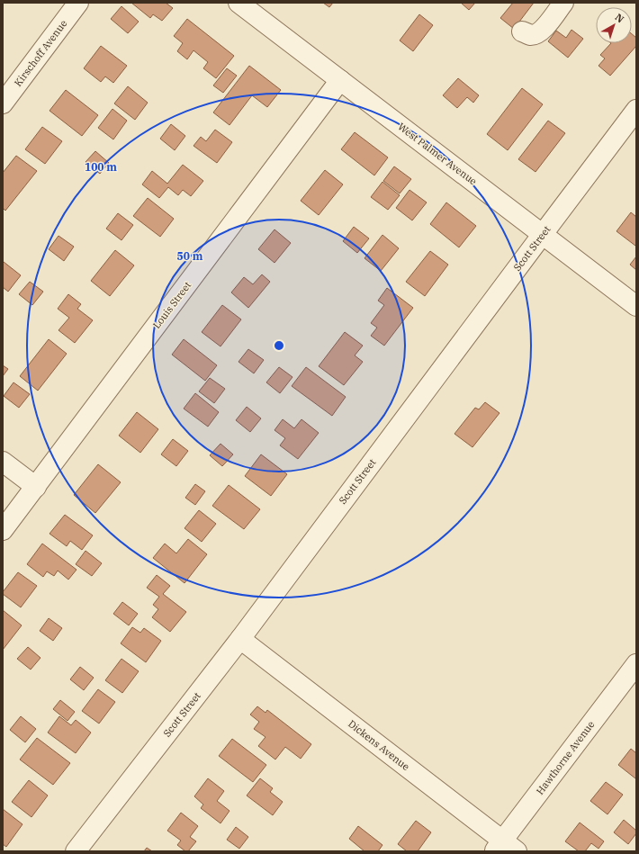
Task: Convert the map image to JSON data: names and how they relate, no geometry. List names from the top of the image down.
{
  "streets": {
    "street": [
      "Kirschoff Avenue",
      "West Palmer Avenue",
      "Scott Street",
      "Louis Street",
      "Dickens Avenue",
      "Hawthorne Avenue"
    ]
  },
  "crossings": [
    ["West Palmer Avenue", "Scott Street"],
    ["West Palmer Avenue", "Louis Street"],
    ["Scott Street", "Dickens Avenue"],
    ["Dickens Avenue", "Hawthorne Avenue"]
  ],
  "north": "top right",
  "rings": ["100 m", "50 m"]
}
